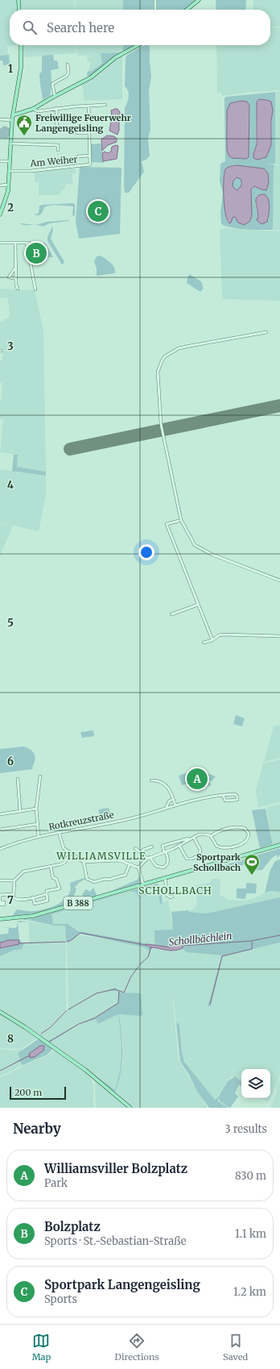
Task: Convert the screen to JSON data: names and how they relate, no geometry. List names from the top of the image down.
{
  "streets": {
    "main road": ["B 388"],
    "street": ["Am Weiher", "Rotkreuzstraße"]
  },
  "districts": ["WILLIAMSVILLE", "SCHOLLBACH"],
  "water": ["Schollbächlein"],
  "places": {
    "public building": ["Freiwillige Feuerwehr Langengeisling"],
    "sports": ["Sportpark Schollbach"]
  },
  "scale_bar": "200 m",
  "page": {
    "search": "Search here",
    "pins": ["C", "B", "A"],
    "scale": "200 m",
    "heading": ["Nearby", "3 results"],
    "list": [
      {
        "mark": "A",
        "name": "Williamsviller Bolzplatz",
        "note": "Park",
        "value": "830 m"
      },
      {
        "mark": "B",
        "name": "Bolzplatz",
        "note": "Sports · St.-Sebastian-Straße",
        "value": "1.1 km"
      },
      {
        "mark": "C",
        "name": "Sportpark Langengeisling",
        "note": "Sports",
        "value": "1.2 km"
      }
    ],
    "nav": ["Map", "Directions", "Saved"]
  },
  "grid": {
    "rows": [
      "1",
      "2",
      "3",
      "4",
      "5",
      "6",
      "7",
      "8"
    ]
  }
}
